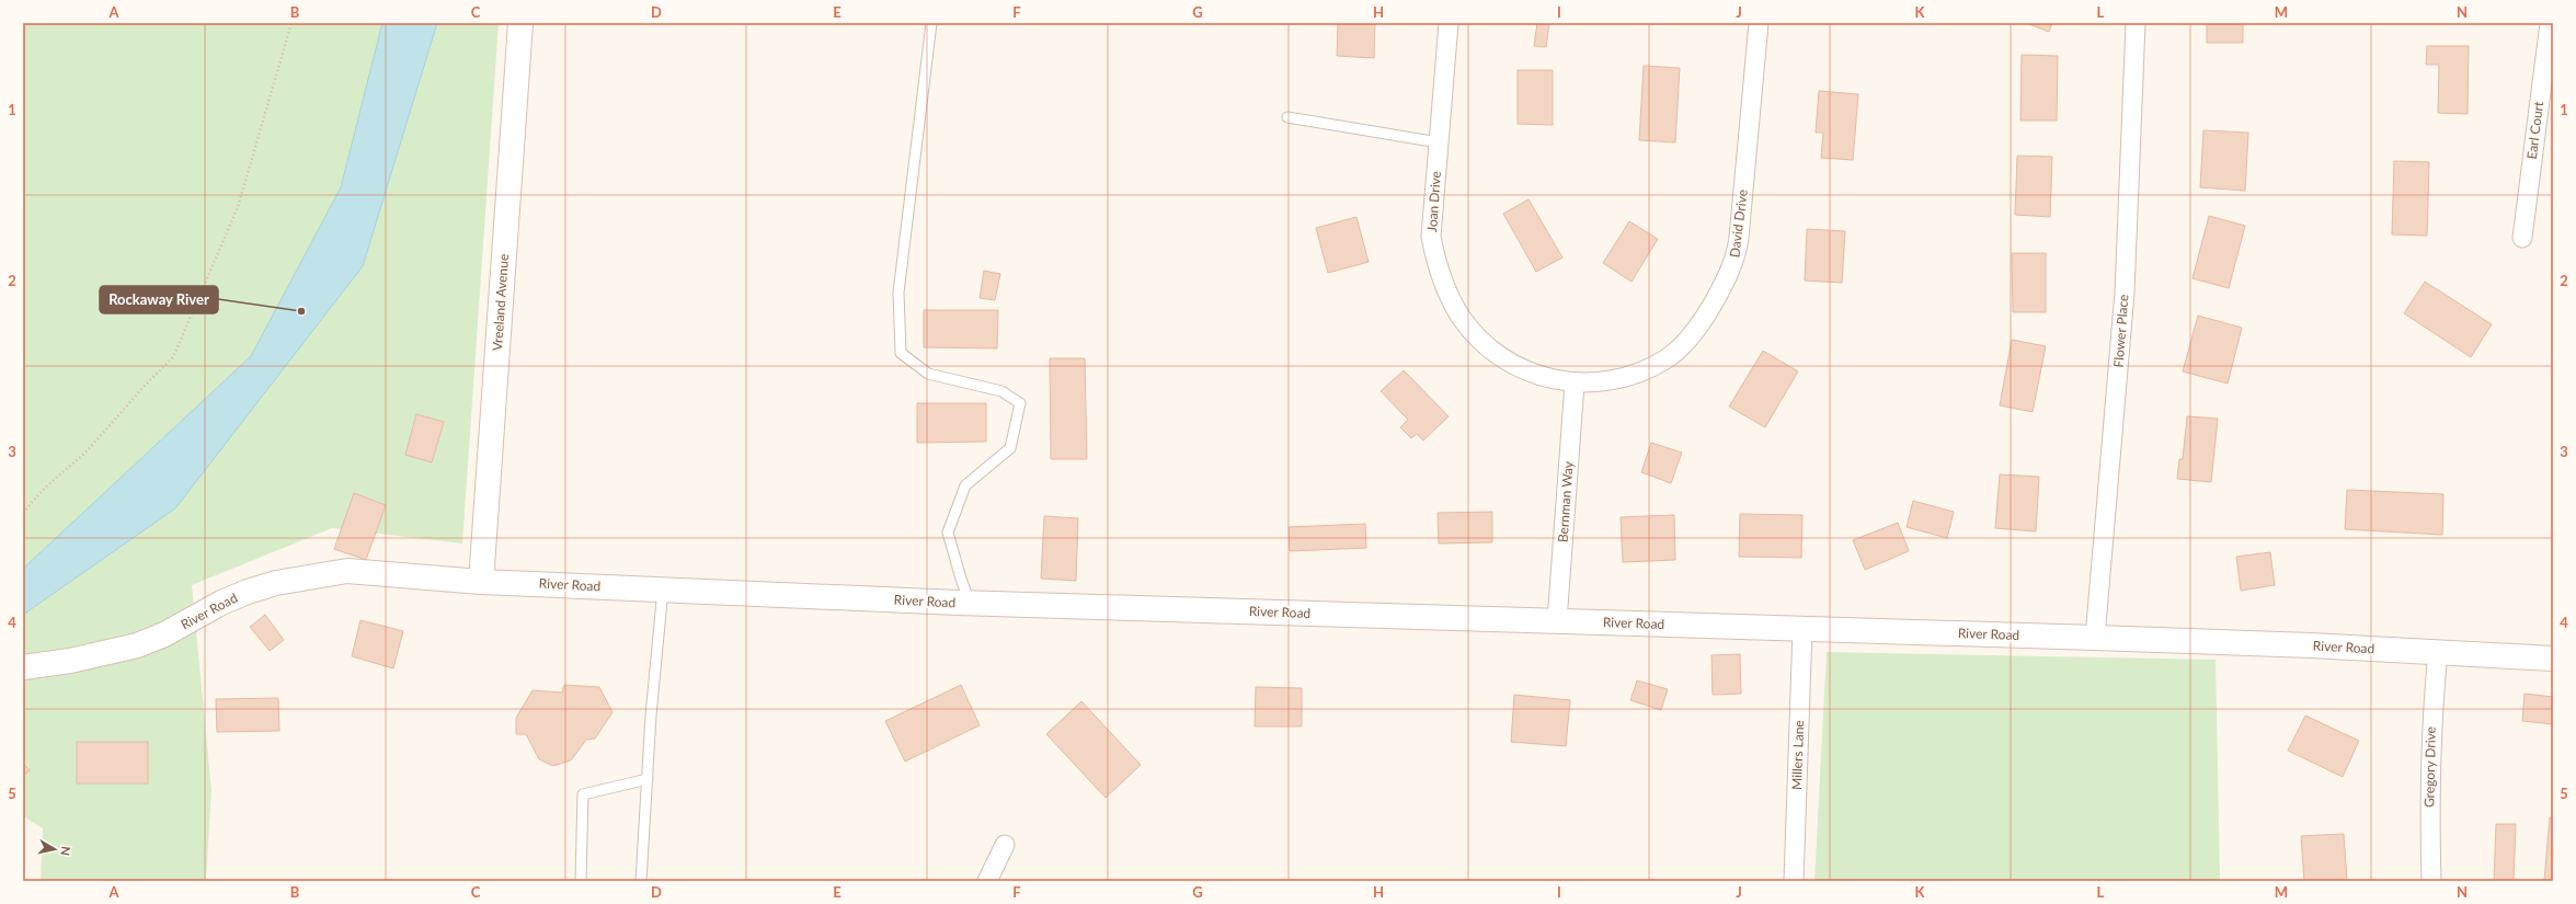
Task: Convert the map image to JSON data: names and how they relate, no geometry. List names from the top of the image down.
{
  "streets": {
    "street": [
      "Earl Court",
      "Joan Drive",
      "David Drive",
      "Vreeland Avenue",
      "Flower Place",
      "Bernman Way",
      "River Road",
      "Millers Lane",
      "Gregory Drive"
    ]
  },
  "crossings": [
    ["Joan Drive", "David Drive"],
    ["Joan Drive", "Bernman Way"],
    ["David Drive", "Bernman Way"],
    ["Vreeland Avenue", "River Road"],
    ["Flower Place", "River Road"],
    ["Bernman Way", "River Road"],
    ["River Road", "Millers Lane"],
    ["River Road", "Gregory Drive"]
  ],
  "places": ["Rockaway River"],
  "north": "right",
  "grid": {
    "columns": [
      "A",
      "B",
      "C",
      "D",
      "E",
      "F",
      "G",
      "H",
      "I",
      "J",
      "K",
      "L",
      "M",
      "N"
    ],
    "rows": [
      "1",
      "2",
      "3",
      "4",
      "5"
    ]
  }
}
